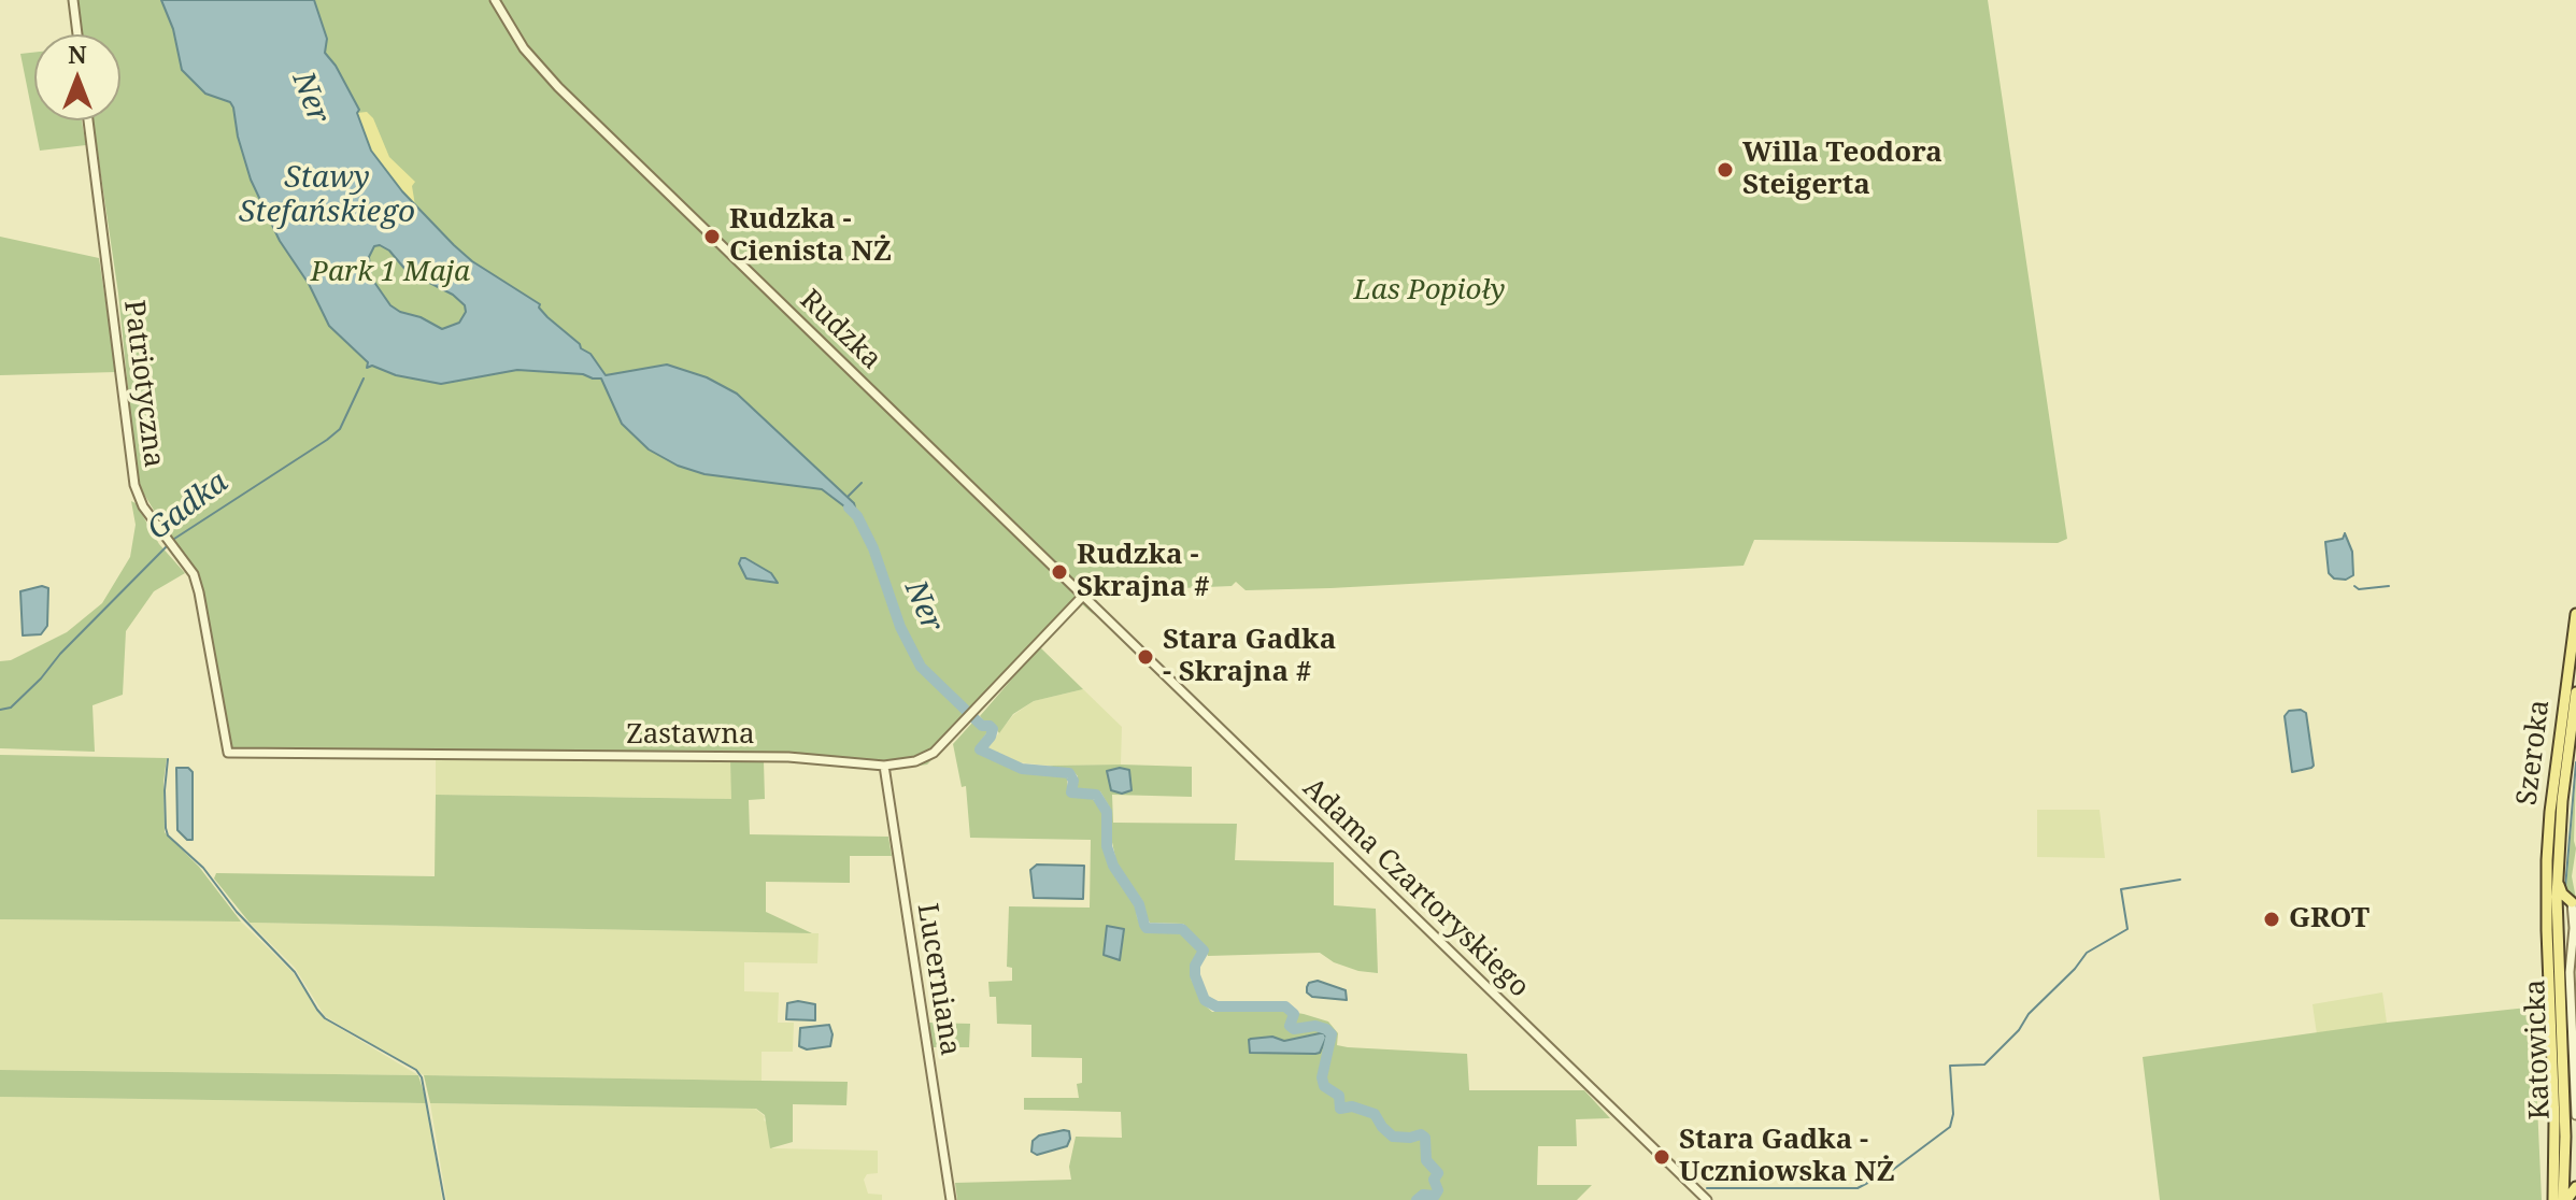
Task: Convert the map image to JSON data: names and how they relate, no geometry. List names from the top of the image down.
{
  "streets": {
    "main road": ["Szeroka", "Katowicka"],
    "street": [
      "Rudzka",
      "Patriotyczna",
      "Zastawna",
      "Adama Czartoryskiego",
      "Lucerniana"
    ]
  },
  "crossings": [
    ["Rudzka", "Zastawna"],
    ["Rudzka", "Adama Czartoryskiego"],
    ["Patriotyczna", "Zastawna"],
    ["Zastawna", "Lucerniana"],
    ["Szeroka", "Katowicka"]
  ],
  "water": ["Ner", "Stawy Stefańskiego", "Gadka"],
  "parks": ["Park 1 Maja", "Las Popioły"],
  "places": [
    "Willa Teodora Steigerta",
    "Rudzka - Cienista NŻ",
    "Rudzka - Skrajna #",
    "Stara Gadka - Skrajna #",
    "GROT",
    "Stara Gadka - Uczniowska NŻ"
  ],
  "north": "top"
}
